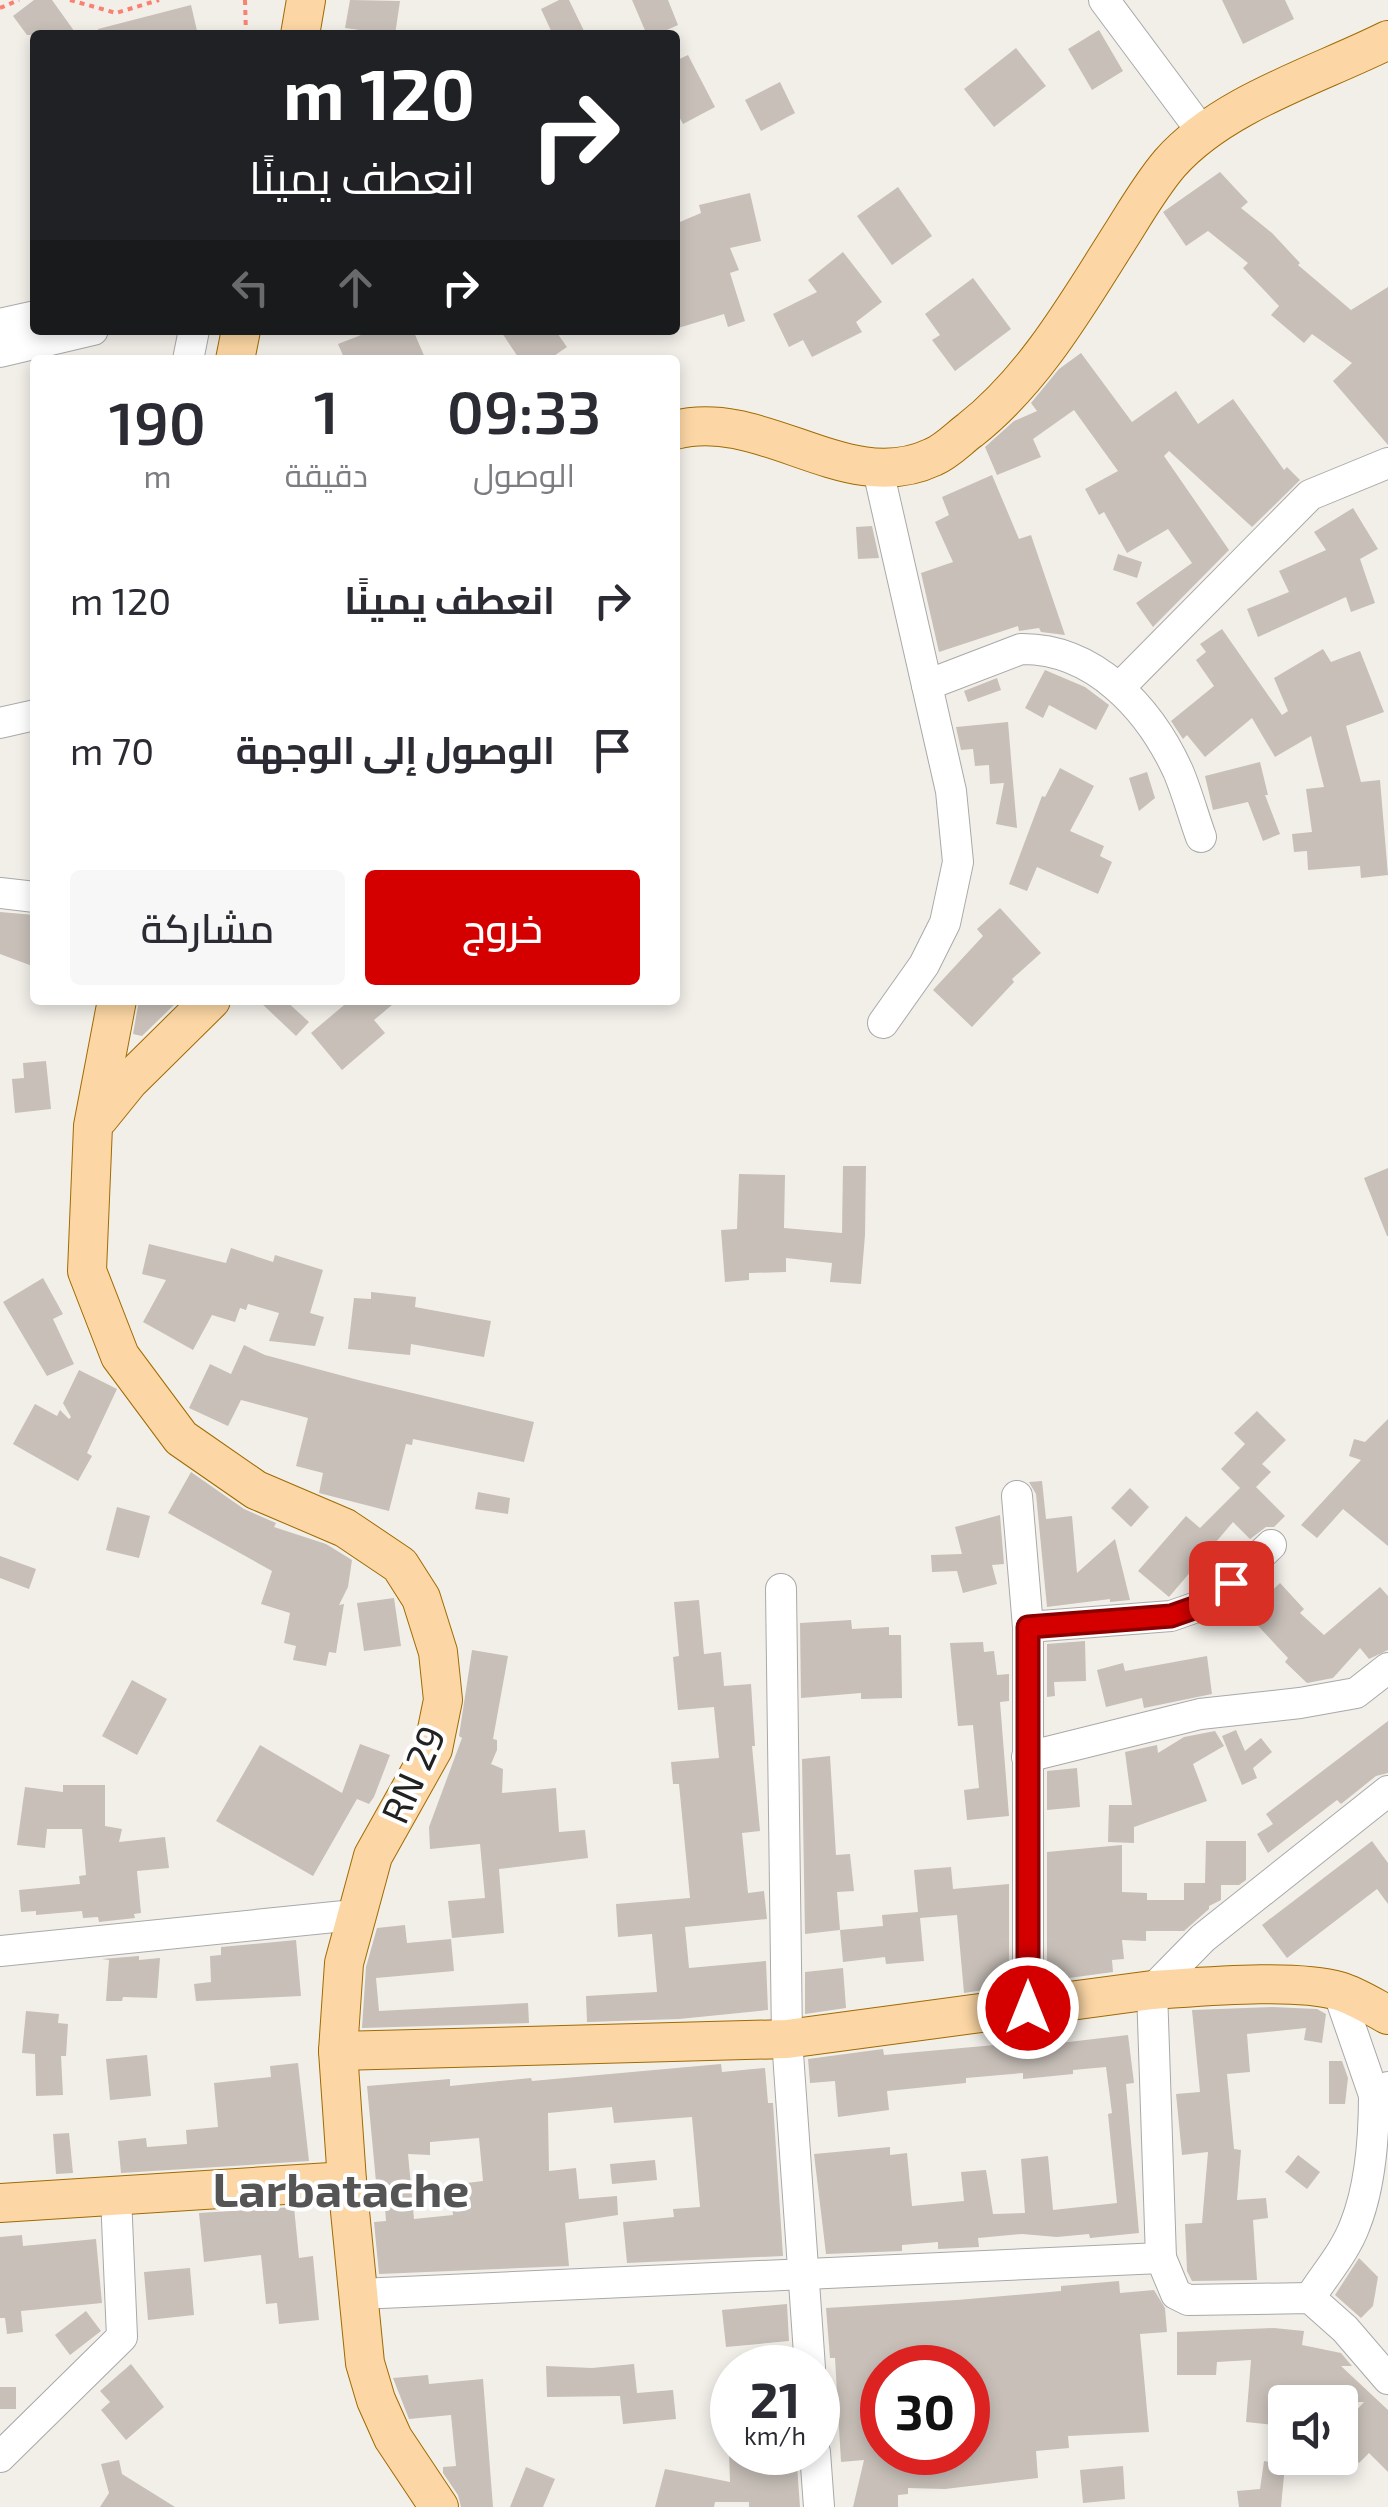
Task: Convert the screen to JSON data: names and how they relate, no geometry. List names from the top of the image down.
{
  "streets": {
    "main road": ["RN 29"]
  },
  "districts": ["Larbatache"],
  "page": {
    "turn": ["120 m", "انعطف يمينًا"],
    "eta": [
      "09:33",
      "الوصول",
      "1",
      "دقيقة",
      "190",
      "m"
    ],
    "list": [
      {
        "name": "انعطف يمينًا",
        "value": "120 m"
      },
      {
        "name": "الوصول إلى الوجهة",
        "value": "70 m"
      }
    ],
    "buttons": ["خروج", "مشاركة"],
    "speed": "21 km/h",
    "limit": "30"
  }
}
